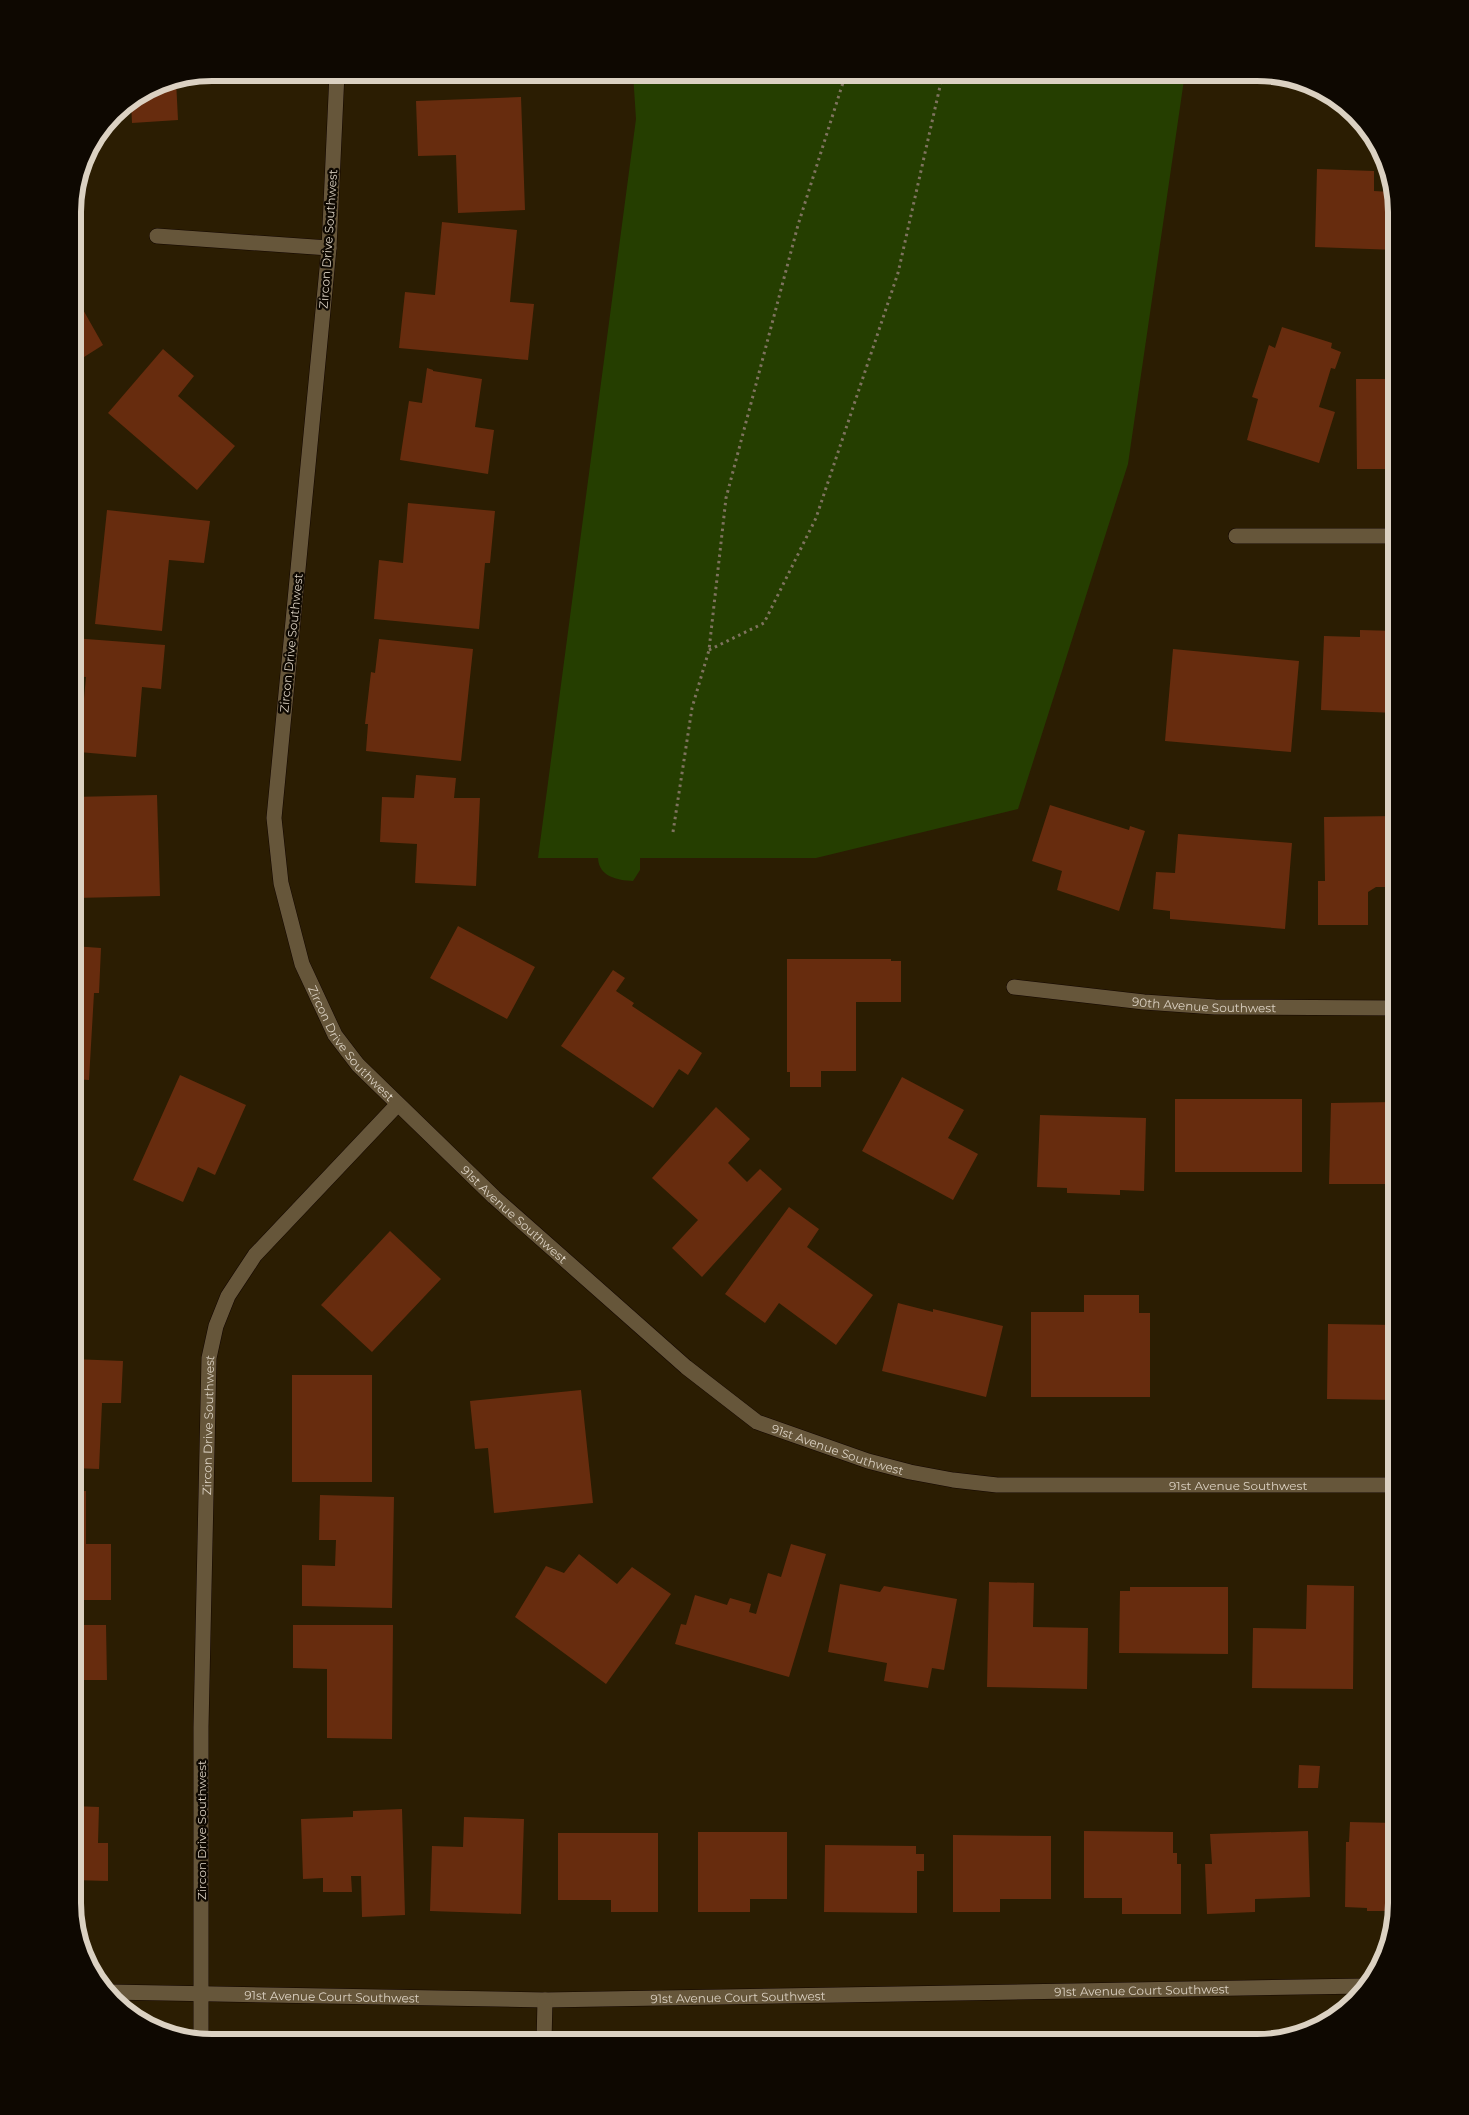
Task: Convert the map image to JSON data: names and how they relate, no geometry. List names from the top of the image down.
{
  "streets": {
    "street": [
      "Zircon Drive Southwest",
      "90th Avenue Southwest",
      "91st Avenue Southwest",
      "91st Avenue Court Southwest"
    ]
  },
  "crossings": [
    ["Zircon Drive Southwest", "91st Avenue Southwest"],
    ["Zircon Drive Southwest", "91st Avenue Court Southwest"]
  ]
}
